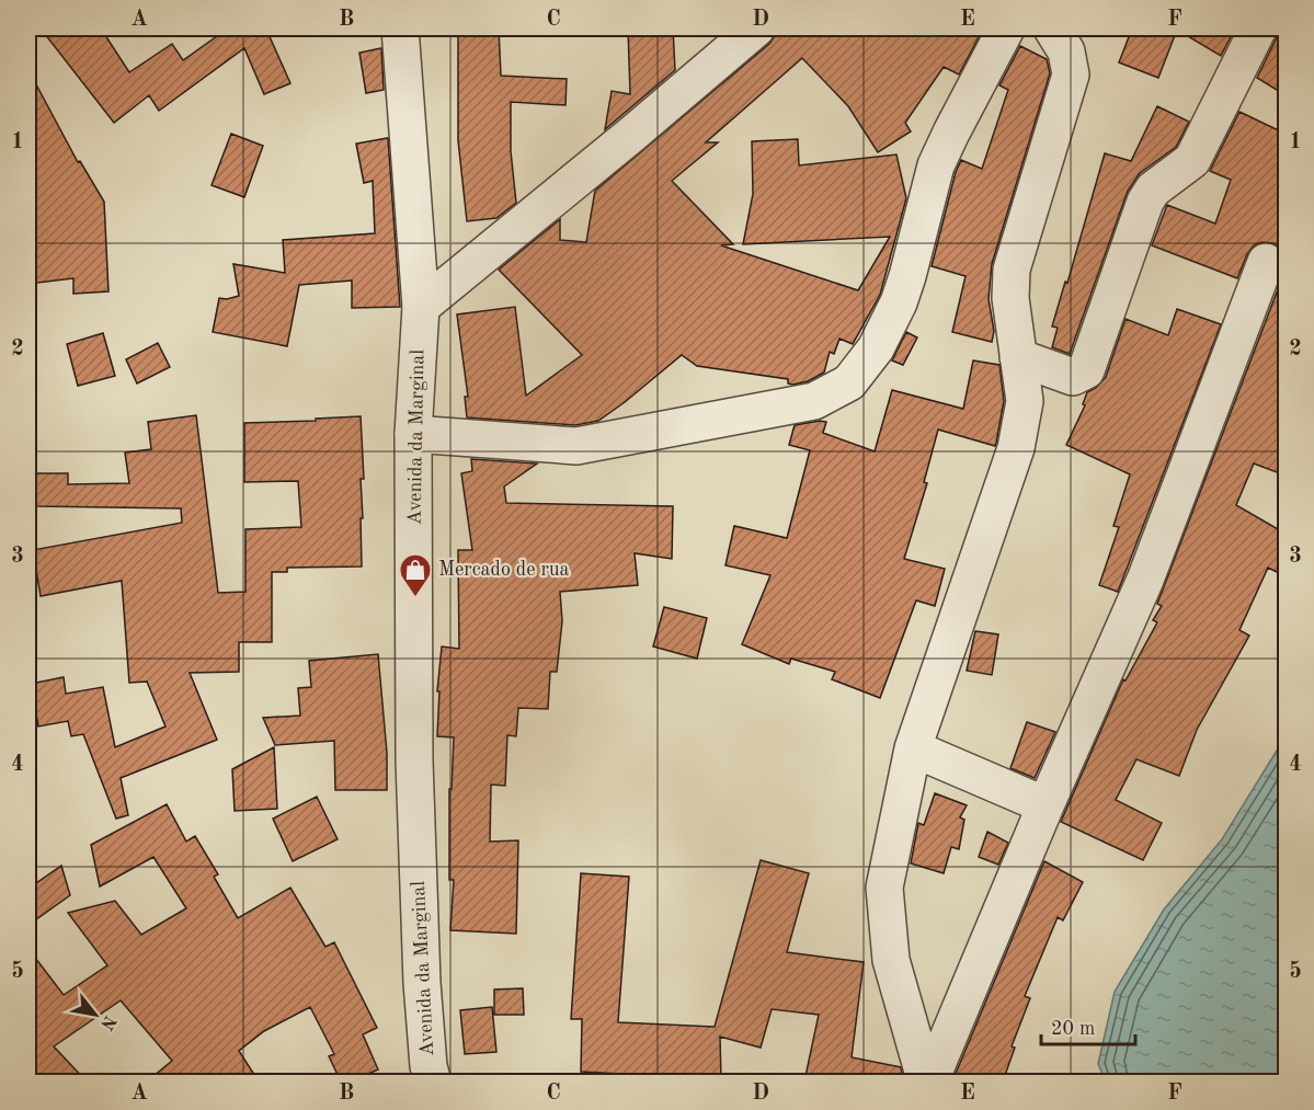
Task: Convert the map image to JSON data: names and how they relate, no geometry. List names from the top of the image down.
{
  "streets": {
    "street": ["Avenida da Marginal"]
  },
  "places": {
    "shop": ["Mercado de rua"]
  },
  "scale_bar": "20 m",
  "north": "bottom right",
  "grid": {
    "columns": [
      "A",
      "B",
      "C",
      "D",
      "E",
      "F"
    ],
    "rows": [
      "1",
      "2",
      "3",
      "4",
      "5"
    ]
  }
}
